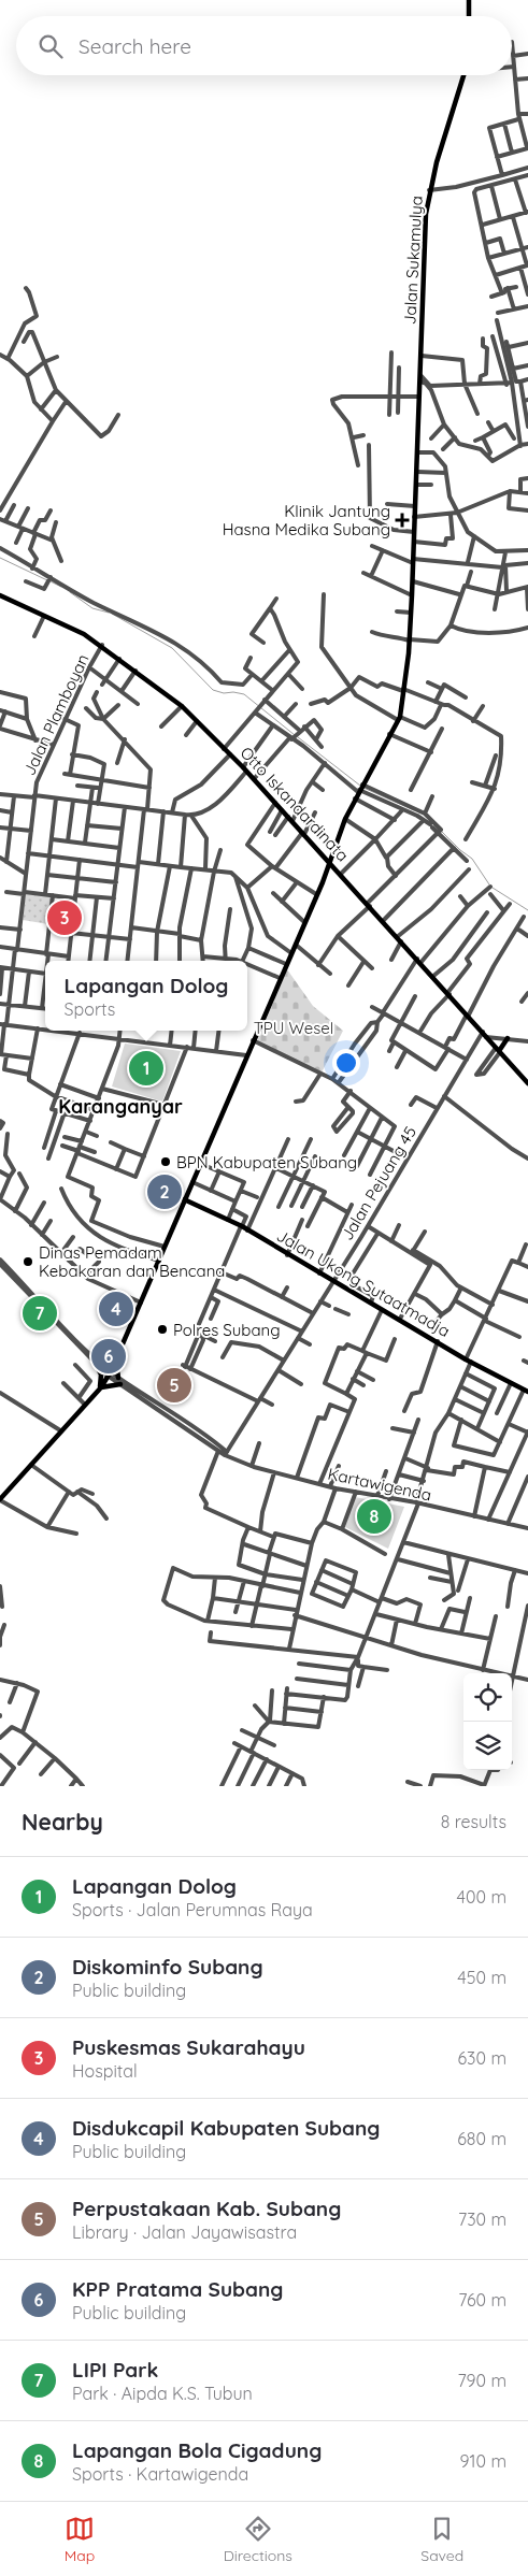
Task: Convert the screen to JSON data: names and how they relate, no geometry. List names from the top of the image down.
{
  "streets": {
    "main road": ["Jalan Sukamulya", "Otto Iskandardinata", "Jalan Ukong Sutaatmadja"],
    "street": ["Jalan Plamboyan", "Jalan Pejuang 45", "Kartawigenda"]
  },
  "crossings": [
    ["Jalan Plamboyan", "Otto Iskandardinata"],
    ["Otto Iskandardinata", "Jalan Pejuang 45"],
    ["Jalan Pejuang 45", "Jalan Ukong Sutaatmadja"],
    ["Jalan Pejuang 45", "Kartawigenda"]
  ],
  "districts": ["Karanganyar"],
  "parks": ["TPU Wesel"],
  "places": {
    "health": ["Klinik Jantung Hasna Medika Subang"],
    "other": ["BPN Kabupaten Subang", "Dinas Pemadam Kebakaran dan Bencana", "Polres Subang"]
  },
  "page": {
    "search": "Search here",
    "pins": [
      "3",
      "1",
      "2",
      "4",
      "7",
      "6",
      "5",
      "8"
    ],
    "popup": ["Lapangan Dolog", "Sports"],
    "heading": ["Nearby", "8 results"],
    "list": [
      {
        "mark": "1",
        "name": "Lapangan Dolog",
        "note": "Sports · Jalan Perumnas Raya",
        "value": "400 m"
      },
      {
        "mark": "2",
        "name": "Diskominfo Subang",
        "note": "Public building",
        "value": "450 m"
      },
      {
        "mark": "3",
        "name": "Puskesmas Sukarahayu",
        "note": "Hospital",
        "value": "630 m"
      },
      {
        "mark": "4",
        "name": "Disdukcapil Kabupaten Subang",
        "note": "Public building",
        "value": "680 m"
      },
      {
        "mark": "5",
        "name": "Perpustakaan Kab. Subang",
        "note": "Library · Jalan Jayawisastra",
        "value": "730 m"
      },
      {
        "mark": "6",
        "name": "KPP Pratama Subang",
        "note": "Public building",
        "value": "760 m"
      },
      {
        "mark": "7",
        "name": "LIPI Park",
        "note": "Park · Aipda K.S. Tubun",
        "value": "790 m"
      },
      {
        "mark": "8",
        "name": "Lapangan Bola Cigadung",
        "note": "Sports · Kartawigenda",
        "value": "910 m"
      }
    ],
    "nav": ["Map", "Directions", "Saved"]
  }
}
